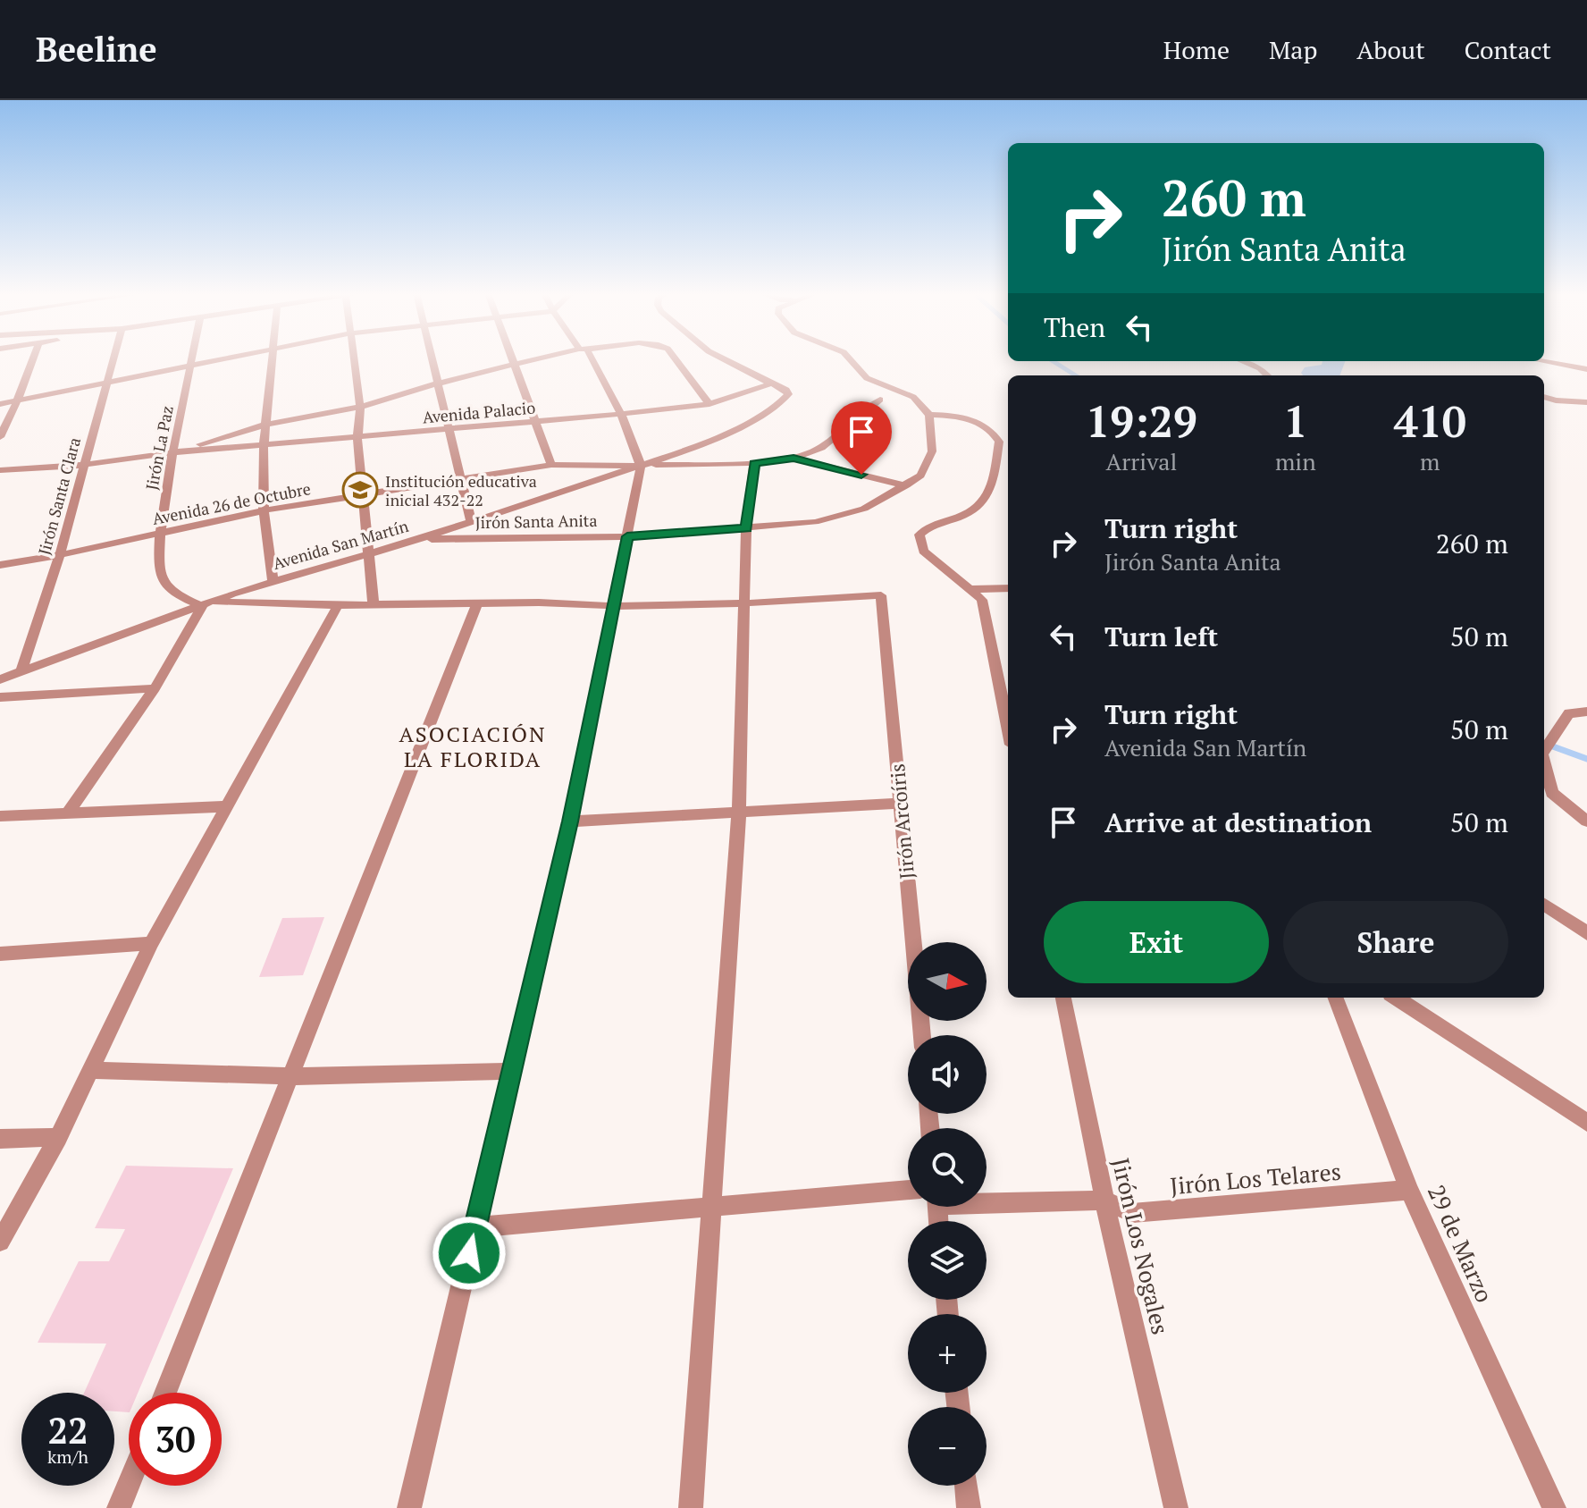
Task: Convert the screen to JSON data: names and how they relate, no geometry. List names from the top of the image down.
{
  "streets": {
    "street": [
      "Avenida Palacio",
      "Jirón La Paz",
      "Jirón Santa Clara",
      "Avenida 26 de Octubre",
      "Jirón Santa Anita",
      "Avenida San Martín",
      "Jirón Arcoíris",
      "Jirón Los Telares",
      "29 de Marzo",
      "Jirón Los Nogales"
    ]
  },
  "crossings": [
    ["Avenida Palacio", "Jirón La Paz"],
    ["Avenida Palacio", "Jirón Santa Clara"],
    ["Jirón La Paz", "Avenida 26 de Octubre"],
    ["Jirón La Paz", "Avenida San Martín"],
    ["Jirón Santa Clara", "Avenida 26 de Octubre"],
    ["Jirón Santa Clara", "Avenida San Martín"],
    ["Avenida 26 de Octubre", "Avenida San Martín"],
    ["Jirón Santa Anita", "Avenida San Martín"],
    ["Jirón Los Telares", "29 de Marzo"],
    ["Jirón Los Telares", "Jirón Los Nogales"]
  ],
  "districts": ["ASOCIACIÓN LA FLORIDA"],
  "places": {
    "school or university": ["Institución educativa inicial 432-22"]
  },
  "north": "right",
  "page": {
    "header": "Beeline",
    "nav": [
      "Home",
      "Map",
      "About",
      "Contact"
    ],
    "turn": ["260 m", "Jirón Santa Anita"],
    "then": "Then",
    "eta": [
      "19:29",
      "Arrival",
      "1",
      "min",
      "410",
      "m"
    ],
    "list": [
      {
        "name": "Turn right",
        "note": "Jirón Santa Anita",
        "value": "260 m"
      },
      {
        "name": "Turn left",
        "value": "50 m"
      },
      {
        "name": "Turn right",
        "note": "Avenida San Martín",
        "value": "50 m"
      },
      {
        "name": "Arrive at destination",
        "value": "50 m"
      }
    ],
    "buttons": ["Exit", "Share"],
    "map_buttons": ["+", "−"],
    "speed": "22 km/h",
    "limit": "30"
  }
}
